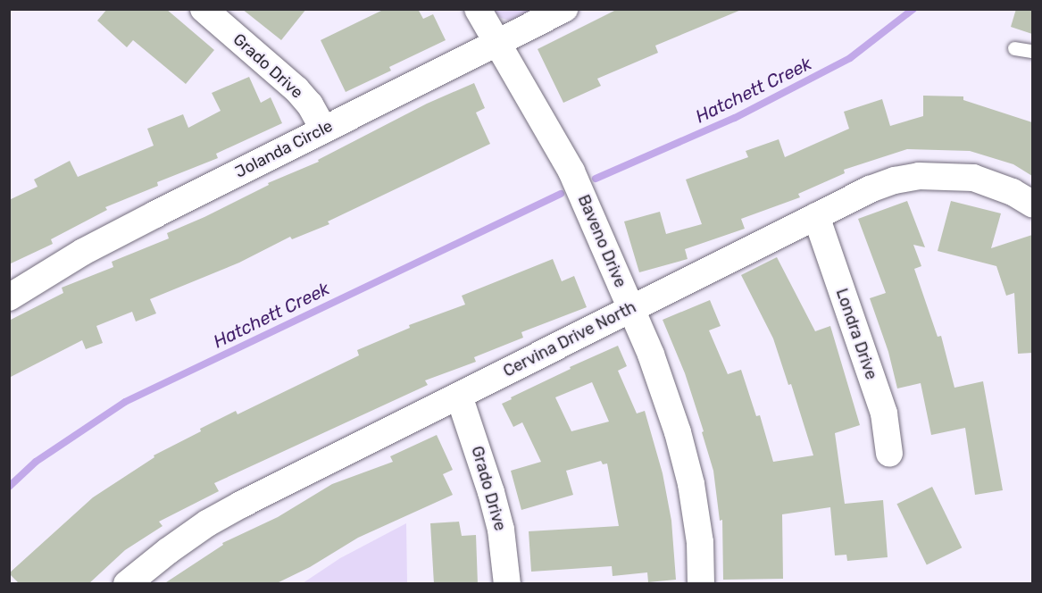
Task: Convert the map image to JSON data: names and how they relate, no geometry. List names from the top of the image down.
{
  "streets": {
    "street": [
      "Grado Drive",
      "Jolanda Circle",
      "Baveno Drive",
      "Londra Drive",
      "Cervina Drive North"
    ]
  },
  "crossings": [
    ["Grado Drive", "Jolanda Circle"],
    ["Grado Drive", "Cervina Drive North"],
    ["Jolanda Circle", "Baveno Drive"],
    ["Baveno Drive", "Cervina Drive North"],
    ["Londra Drive", "Cervina Drive North"]
  ],
  "water": ["Hatchett Creek"]
}
